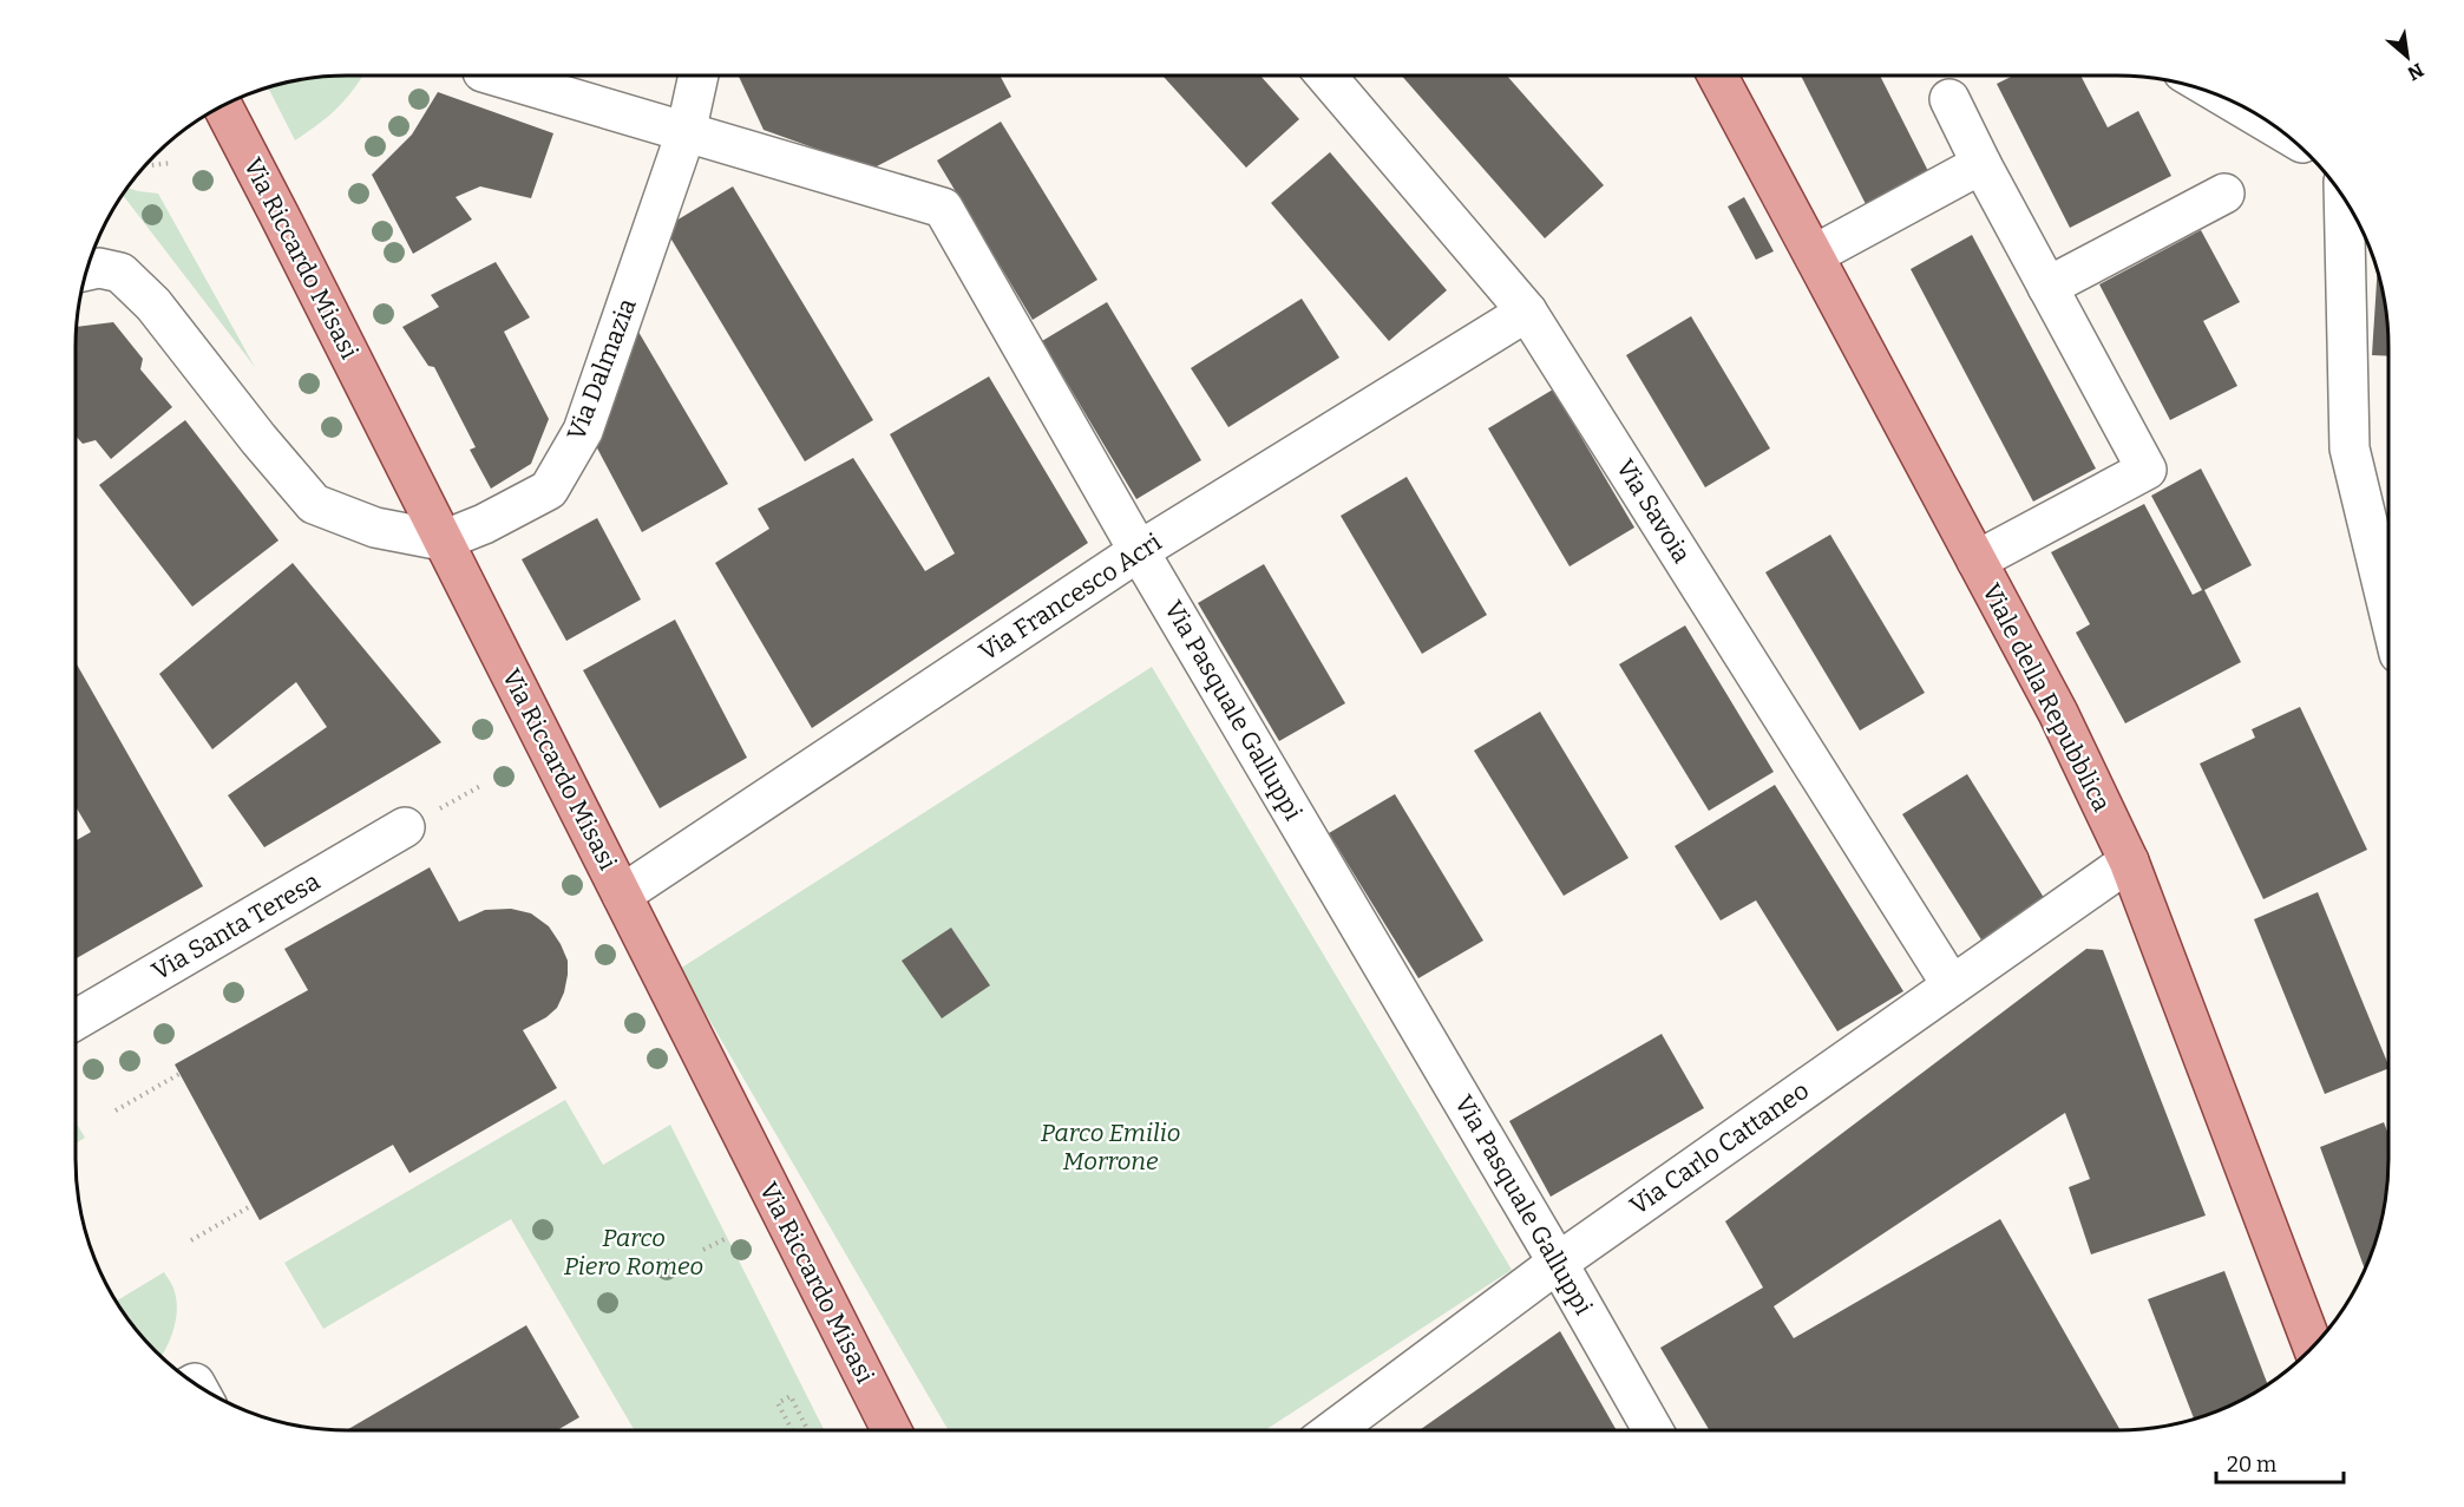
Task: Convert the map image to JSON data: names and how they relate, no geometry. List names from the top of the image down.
{
  "streets": {
    "main road": ["Via Riccardo Misasi", "Viale della Repubblica"],
    "street": [
      "Via Dalmazia",
      "Via Savoia",
      "Via Francesco Acri",
      "Via Pasquale Galluppi",
      "Via Santa Teresa",
      "Via Carlo Cattaneo"
    ]
  },
  "crossings": [
    ["Via Riccardo Misasi", "Via Dalmazia"],
    ["Via Riccardo Misasi", "Via Francesco Acri"],
    ["Via Dalmazia", "Via Pasquale Galluppi"],
    ["Via Savoia", "Via Francesco Acri"],
    ["Via Savoia", "Via Carlo Cattaneo"],
    ["Via Francesco Acri", "Via Pasquale Galluppi"],
    ["Viale della Repubblica", "Via Carlo Cattaneo"],
    ["Via Pasquale Galluppi", "Via Carlo Cattaneo"]
  ],
  "parks": ["Parco Emilio Morrone", "Parco Piero Romeo"],
  "scale_bar": "20 m",
  "north": "bottom right"
}
